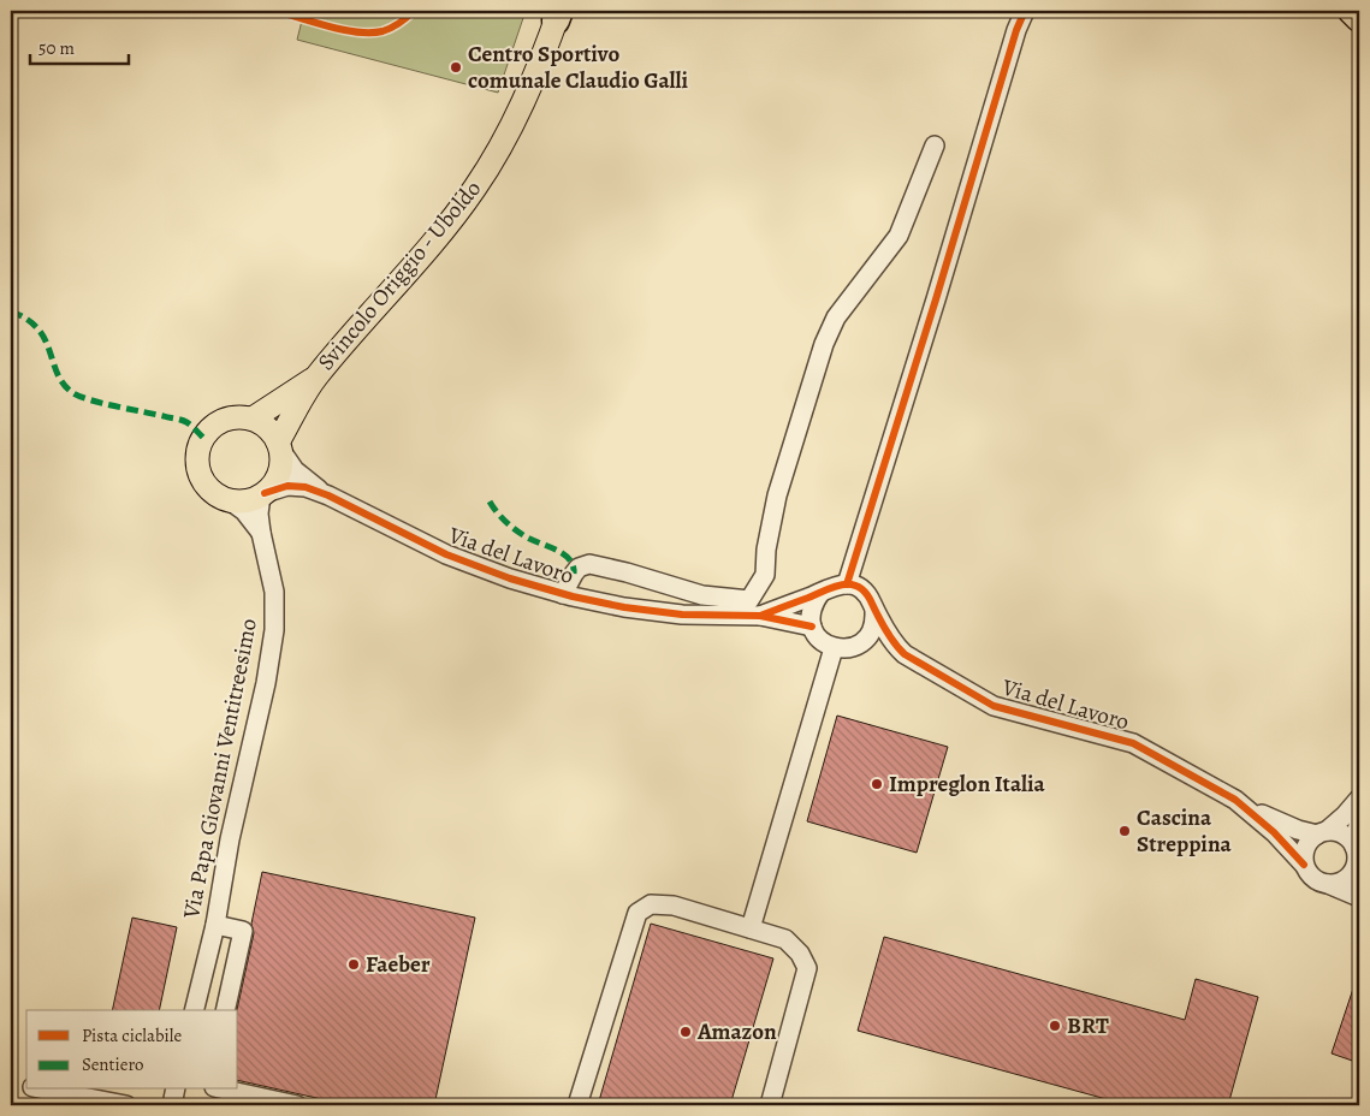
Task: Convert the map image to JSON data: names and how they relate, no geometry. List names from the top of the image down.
{
  "streets": {
    "main road": ["Svincolo Origgio - Uboldo"],
    "street": ["Via del Lavoro", "Via Papa Giovanni Ventitreesimo"]
  },
  "crossings": [
    ["Svincolo Origgio - Uboldo", "Via del Lavoro"],
    ["Svincolo Origgio - Uboldo", "Via Papa Giovanni Ventitreesimo"],
    ["Via del Lavoro", "Via Papa Giovanni Ventitreesimo"]
  ],
  "places": [
    "Centro Sportivo comunale Claudio Galli",
    "Impreglon Italia",
    "Cascina Streppina",
    "Faeber",
    "BRT",
    "Amazon"
  ],
  "legend": ["Pista ciclabile", "Sentiero"],
  "scale_bar": "50 m"
}
